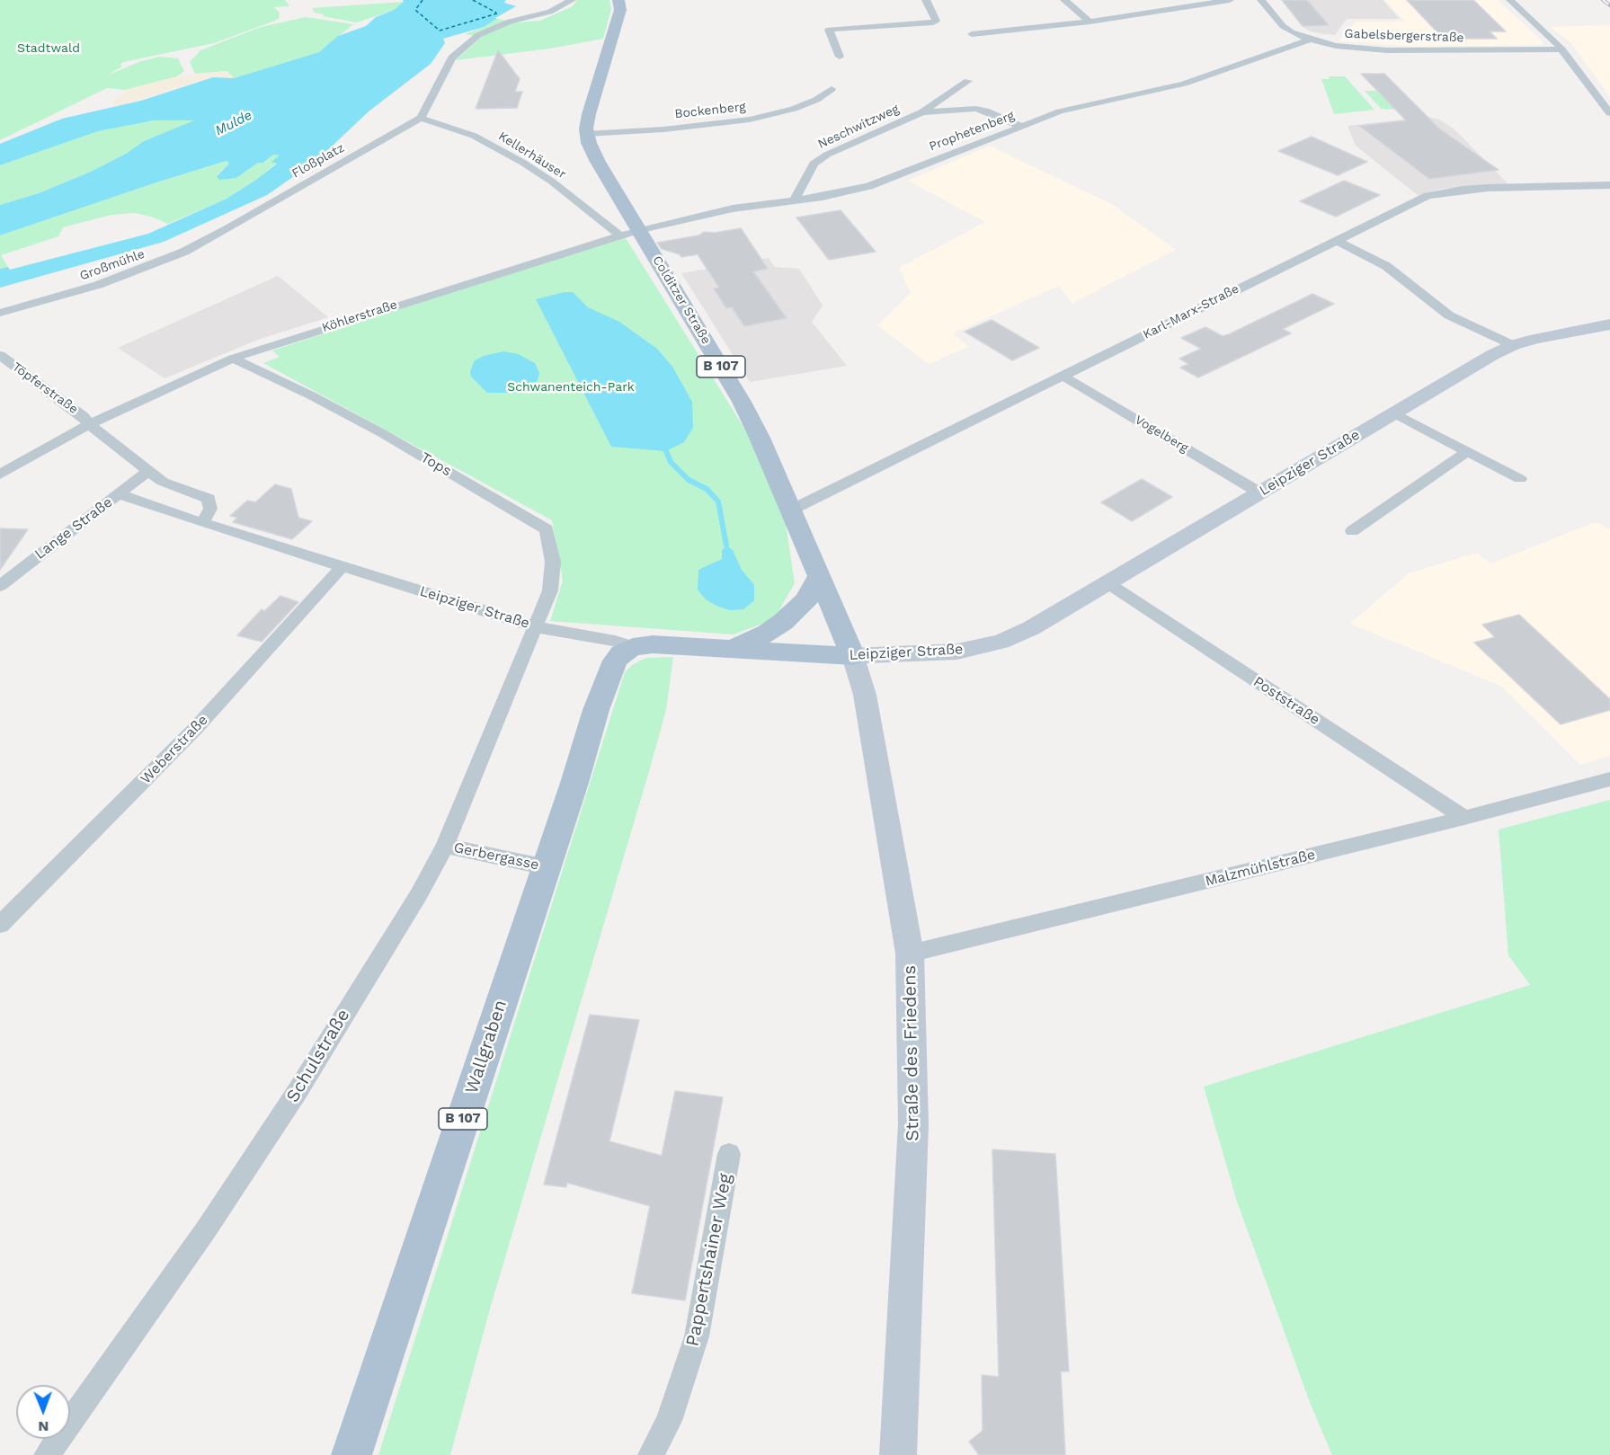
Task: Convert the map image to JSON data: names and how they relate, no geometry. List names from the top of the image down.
{
  "streets": {
    "main road": [
      "Colditzer Straße",
      "B 107",
      "Leipziger Straße",
      "Wallgraben",
      "Straße des Friedens"
    ],
    "street": [
      "Gabelsbergerstraße",
      "Bockenberg",
      "Neschwitzweg",
      "Prophetenberg",
      "Kellerhäuser",
      "Floßplatz",
      "Großmühle",
      "Karl-Marx-Straße",
      "Köhlerstraße",
      "Töpferstraße",
      "Vogelberg",
      "Tops",
      "Lange Straße",
      "Poststraße",
      "Weberstraße",
      "Gerbergasse",
      "Malzmühlstraße",
      "Schulstraße",
      "Pappertshainer Weg"
    ]
  },
  "crossings": [
    ["Gabelsbergerstraße", "Prophetenberg"],
    ["Bockenberg", "Colditzer Straße"],
    ["Neschwitzweg", "Prophetenberg"],
    ["Prophetenberg", "Kellerhäuser"],
    ["Prophetenberg", "Colditzer Straße"],
    ["Prophetenberg", "Köhlerstraße"],
    ["Kellerhäuser", "Floßplatz"],
    ["Kellerhäuser", "Colditzer Straße"],
    ["Kellerhäuser", "Köhlerstraße"],
    ["Floßplatz", "Großmühle"],
    ["Colditzer Straße", "Karl-Marx-Straße"],
    ["Colditzer Straße", "Köhlerstraße"],
    ["Colditzer Straße", "Leipziger Straße"],
    ["Colditzer Straße", "Straße des Friedens"],
    ["Karl-Marx-Straße", "Vogelberg"],
    ["Köhlerstraße", "Töpferstraße"],
    ["Köhlerstraße", "Tops"],
    ["Vogelberg", "Leipziger Straße"],
    ["Leipziger Straße", "Tops"],
    ["Leipziger Straße", "Lange Straße"],
    ["Leipziger Straße", "Poststraße"],
    ["Leipziger Straße", "Weberstraße"],
    ["Leipziger Straße", "Wallgraben"],
    ["Leipziger Straße", "Straße des Friedens"],
    ["Leipziger Straße", "Schulstraße"],
    ["Tops", "Schulstraße"],
    ["Poststraße", "Malzmühlstraße"],
    ["Gerbergasse", "Wallgraben"],
    ["Gerbergasse", "Schulstraße"],
    ["Malzmühlstraße", "Straße des Friedens"]
  ],
  "water": ["Mulde"],
  "parks": ["Stadtwald", "Schwanenteich-Park"],
  "north": "bottom"
}
